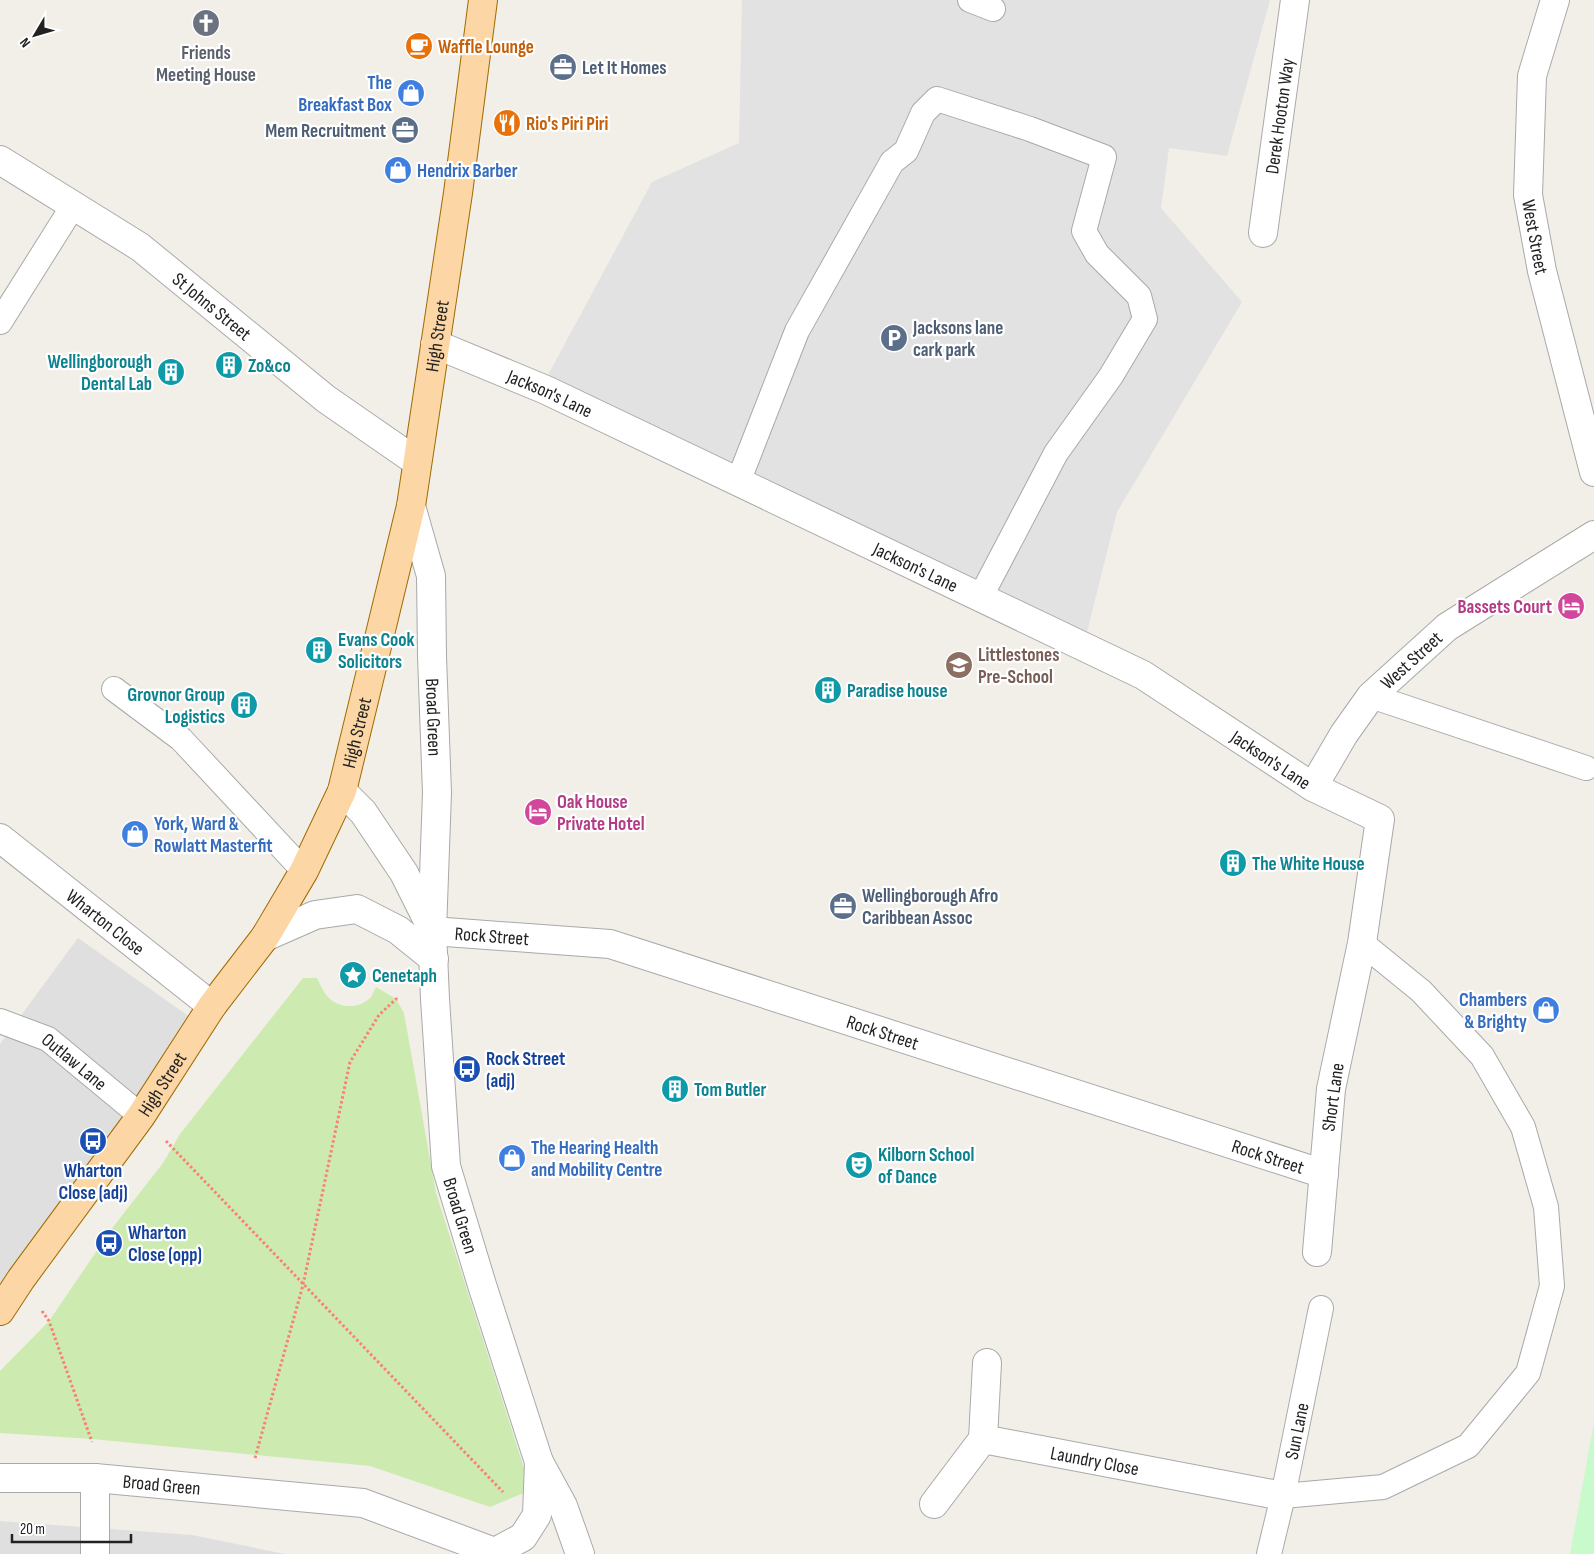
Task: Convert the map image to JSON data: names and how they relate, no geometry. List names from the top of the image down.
{
  "streets": {
    "main road": ["High Street"],
    "street": [
      "Derek Hooton Way",
      "West Street",
      "St Johns Street",
      "Jackson's Lane",
      "Broad Green",
      "Wharton Close",
      "Rock Street",
      "Short Lane",
      "Laundry Close"
    ],
    "lane": ["Outlaw Lane", "Sun Lane"]
  },
  "crossings": [
    ["West Street", "Jackson's Lane"],
    ["St Johns Street", "High Street"],
    ["High Street", "Jackson's Lane"],
    ["High Street", "Broad Green"],
    ["High Street", "Wharton Close"],
    ["High Street", "Outlaw Lane"],
    ["Jackson's Lane", "Short Lane"],
    ["Broad Green", "Rock Street"],
    ["Rock Street", "Short Lane"],
    ["Sun Lane", "Laundry Close"]
  ],
  "places": {
    "church": ["Friends Meeting House"],
    "cafe": ["Waffle Lounge"],
    "office": ["Let It Homes", "Mem Recruitment", "Wellingborough Afro Caribbean Assoc"],
    "shop": [
      "The Breakfast Box",
      "Hendrix Barber",
      "York, Ward & Rowlatt Masterfit",
      "Chambers & Brighty",
      "The Hearing Health and Mobility Centre"
    ],
    "restaurant": ["Rio's Piri Piri"],
    "parking": ["Jacksons lane cark park"],
    "building": [
      "Zo&co",
      "Wellingborough Dental Lab",
      "Evans Cook Solicitors",
      "Paradise house",
      "Grovnor Group Logistics",
      "The White House",
      "Tom Butler"
    ],
    "hotel": ["Bassets Court", "Oak House Private Hotel"],
    "school or university": ["Littlestones Pre-School"],
    "place": ["Cenetaph"],
    "bus stop": ["Rock Street (adj)", "Wharton Close (adj)", "Wharton Close (opp)"],
    "theatre": ["Kilborn School of Dance"]
  },
  "scale_bar": "20 m",
  "north": "bottom left"
}
